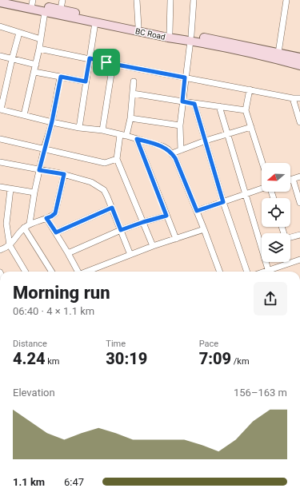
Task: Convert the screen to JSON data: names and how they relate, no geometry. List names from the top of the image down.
{
  "streets": {
    "street": ["BC Road"]
  },
  "north": "left",
  "page": {
    "heading": ["Morning run", "06:40 · 4 × 1.1 km"],
    "stats": [
      ["Distance", "4.24 km"],
      ["Time", "30:19"],
      ["Pace", "7:09 /km"]
    ],
    "chart": ["Elevation", "156–163 m"],
    "list": [
      {
        "name": "1.1 km",
        "note": "6:47"
      }
    ]
  }
}
